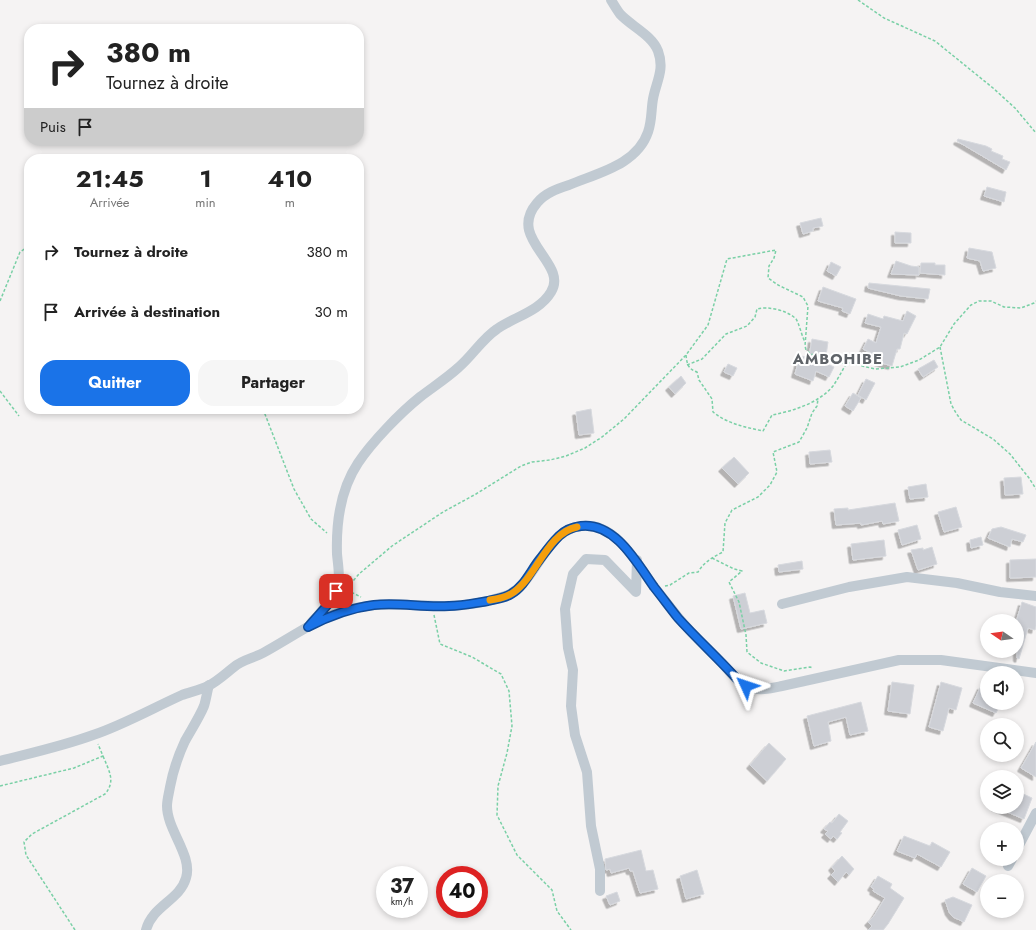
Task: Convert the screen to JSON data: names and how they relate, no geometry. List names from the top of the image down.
{
  "districts": ["AMBOHIBE"],
  "north": "left",
  "page": {
    "turn": ["380 m", "Tournez à droite"],
    "then": "Puis",
    "eta": [
      "21:45",
      "Arrivée",
      "1",
      "min",
      "410",
      "m"
    ],
    "list": [
      {
        "name": "Tournez à droite",
        "value": "380 m"
      },
      {
        "name": "Arrivée à destination",
        "value": "30 m"
      }
    ],
    "buttons": ["Quitter", "Partager"],
    "map_buttons": ["+", "−"],
    "speed": "37 km/h",
    "limit": "40"
  }
}
